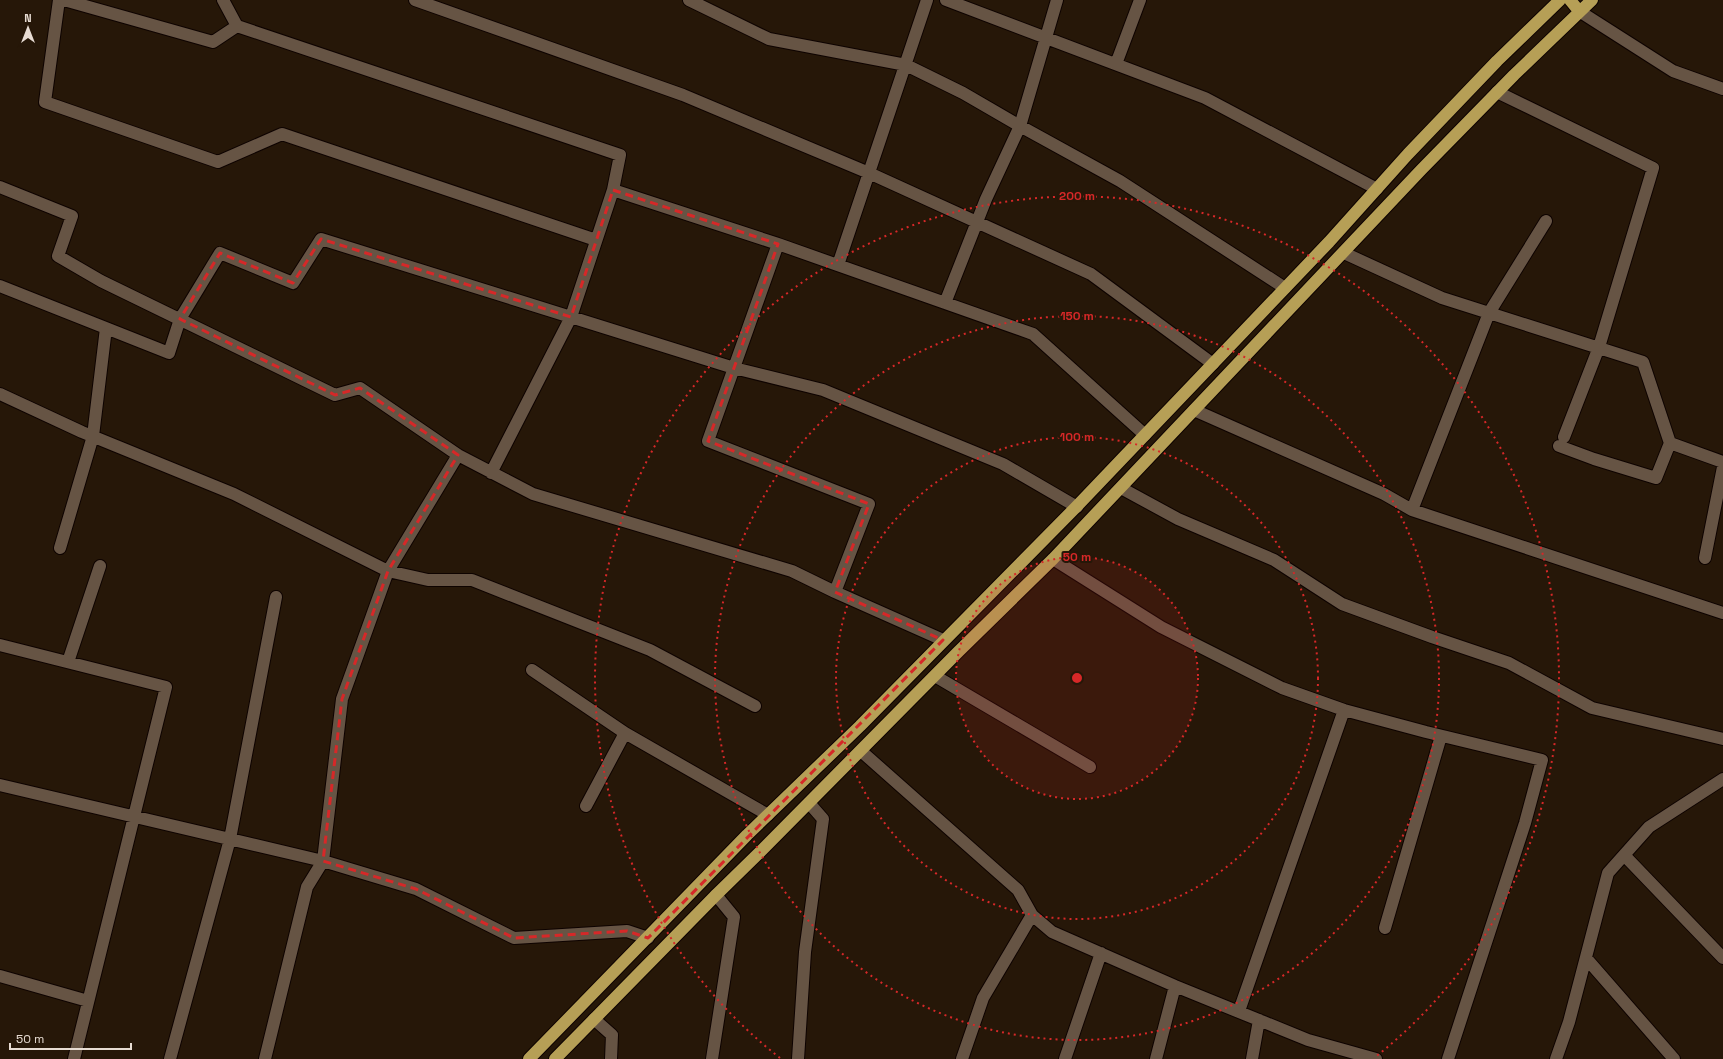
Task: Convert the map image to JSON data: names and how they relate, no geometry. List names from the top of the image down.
{
  "scale_bar": "50 m",
  "north": "top",
  "rings": [
    "200 m",
    "150 m",
    "100 m",
    "50 m"
  ]
}
